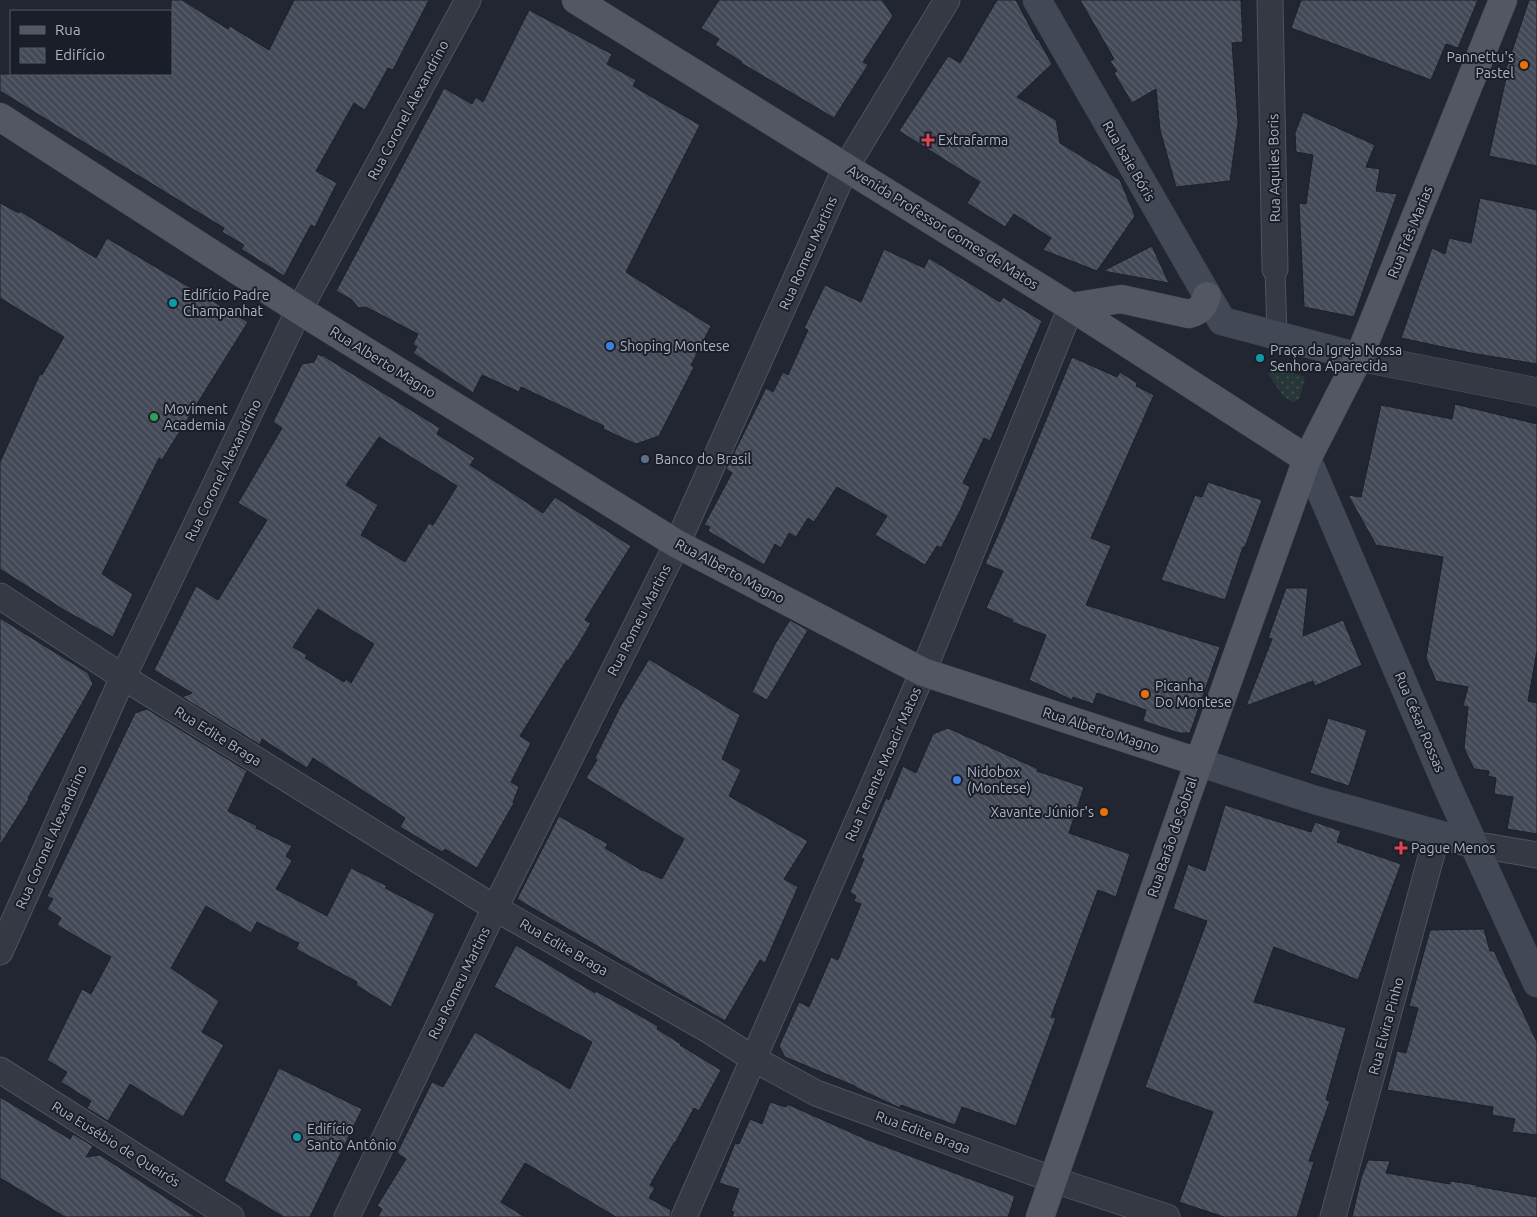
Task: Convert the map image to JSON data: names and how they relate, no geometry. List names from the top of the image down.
{
  "streets": {
    "main road": [
      "Rua Isaie Bóris",
      "Avenida Professor Gomes de Matos",
      "Rua Três Marias",
      "Rua Alberto Magno",
      "Rua César Rossas",
      "Rua Barão de Sobral"
    ],
    "street": [
      "Rua Coronel Alexandrino",
      "Rua Aquiles Boris",
      "Rua Romeu Martins",
      "Rua Edite Braga",
      "Rua Tenente Moacir Matos",
      "Rua Elvira Pinho",
      "Rua Eusébio de Queirós"
    ]
  },
  "crossings": [
    ["Rua Coronel Alexandrino", "Rua Alberto Magno"],
    ["Rua Coronel Alexandrino", "Rua Edite Braga"],
    ["Rua Isaie Bóris", "Rua Aquiles Boris"],
    ["Avenida Professor Gomes de Matos", "Rua Três Marias"],
    ["Avenida Professor Gomes de Matos", "Rua Romeu Martins"],
    ["Avenida Professor Gomes de Matos", "Rua César Rossas"],
    ["Avenida Professor Gomes de Matos", "Rua Tenente Moacir Matos"],
    ["Avenida Professor Gomes de Matos", "Rua Barão de Sobral"],
    ["Rua Três Marias", "Rua César Rossas"],
    ["Rua Três Marias", "Rua Barão de Sobral"],
    ["Rua Romeu Martins", "Rua Alberto Magno"],
    ["Rua Romeu Martins", "Rua Edite Braga"],
    ["Rua Alberto Magno", "Rua César Rossas"],
    ["Rua Alberto Magno", "Rua Tenente Moacir Matos"],
    ["Rua Alberto Magno", "Rua Barão de Sobral"],
    ["Rua Alberto Magno", "Rua Elvira Pinho"],
    ["Rua César Rossas", "Rua Barão de Sobral"],
    ["Rua Edite Braga", "Rua Tenente Moacir Matos"],
    ["Rua Edite Braga", "Rua Barão de Sobral"]
  ],
  "places": {
    "other": [
      "Pannettu's Pastel",
      "Edifício Padre Champanhat",
      "Shoping Montese",
      "Praça da Igreja Nossa Senhora Aparecida",
      "Moviment Academia",
      "Banco do Brasil",
      "Picanha Do Montese",
      "Nidobox (Montese)",
      "Xavante Júnior's",
      "Edifício Santo Antônio"
    ],
    "health": ["Extrafarma", "Pague Menos"]
  },
  "legend": ["Rua", "Edifício"]
}
